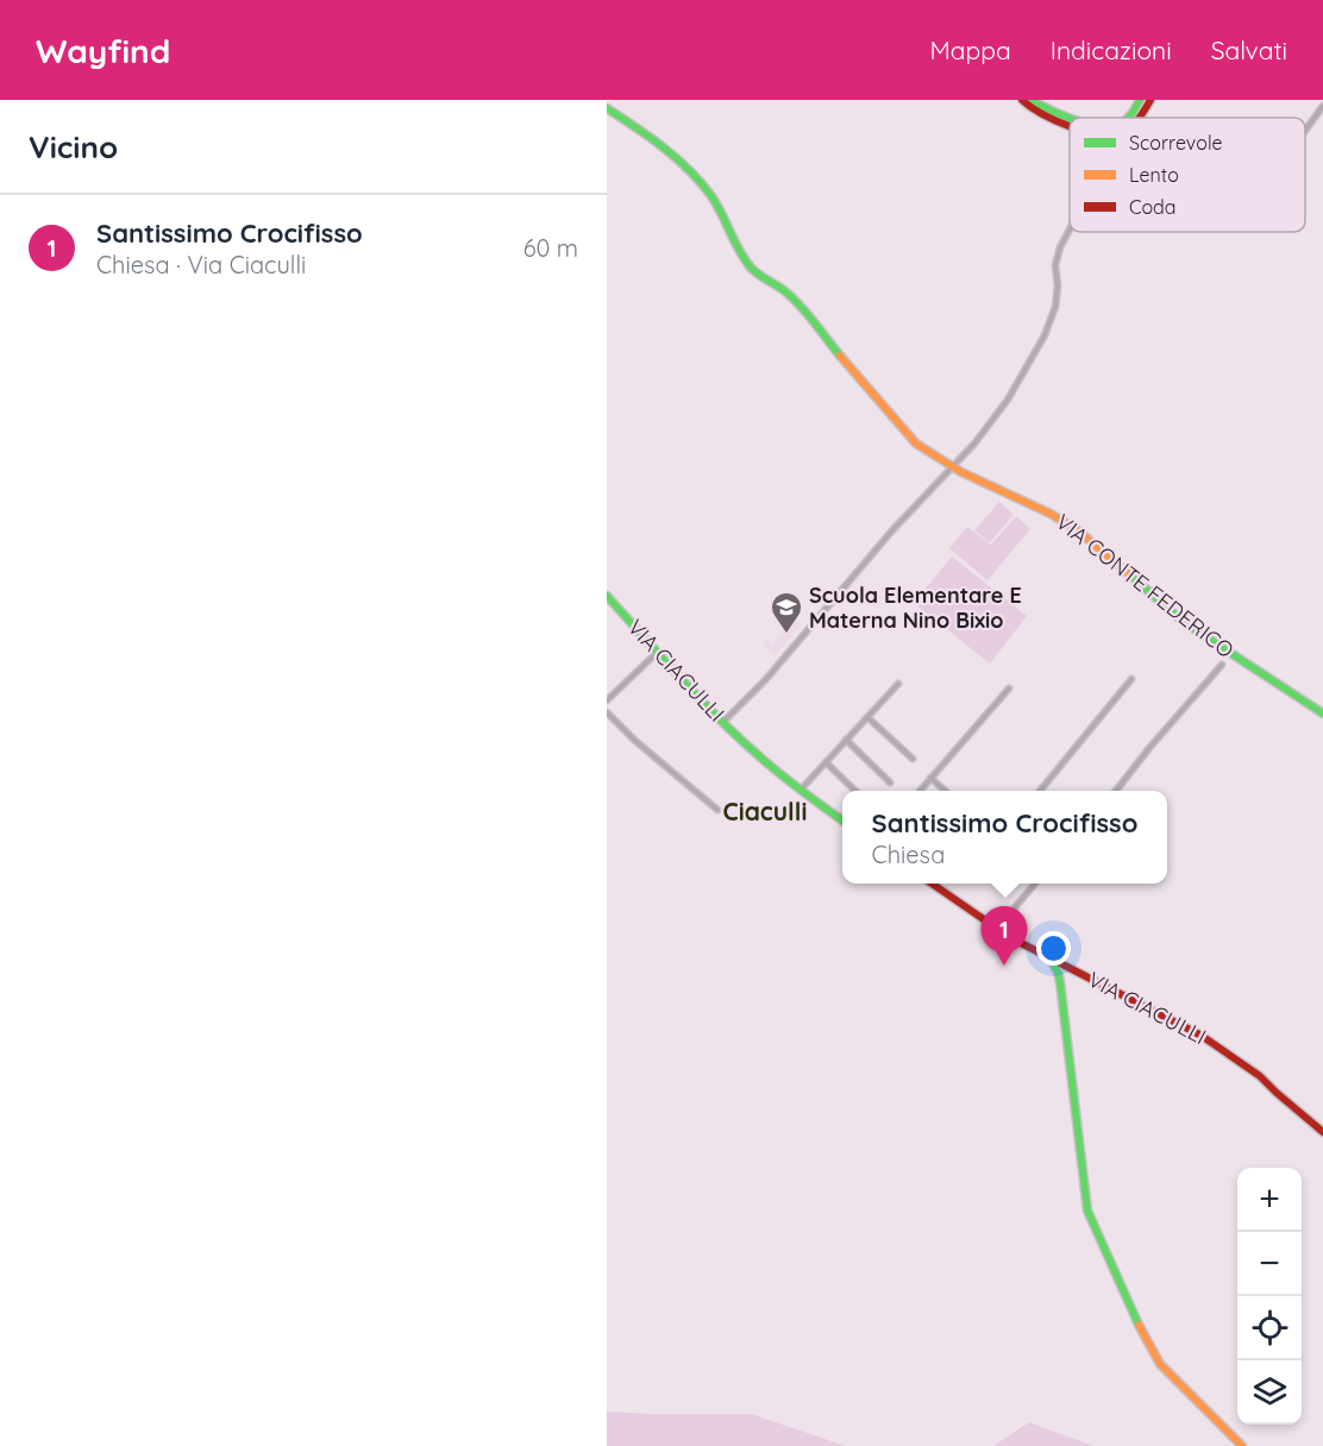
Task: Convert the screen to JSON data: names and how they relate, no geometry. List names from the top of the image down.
{
  "streets": {
    "street": ["VIA CONTE FEDERICO", "VIA CIACULLI"]
  },
  "districts": ["Ciaculli"],
  "places": {
    "school or university": ["Scuola Elementare E Materna Nino Bixio"]
  },
  "legend": ["Scorrevole", "Lento", "Coda"],
  "page": {
    "header": "Wayfind",
    "nav": ["Mappa", "Indicazioni", "Salvati"],
    "heading": "Vicino",
    "list": [
      {
        "mark": "1",
        "name": "Santissimo Crocifisso",
        "note": "Chiesa · Via Ciaculli",
        "value": "60 m"
      }
    ],
    "popup": ["Santissimo Crocifisso", "Chiesa"],
    "pins": "1",
    "map_buttons": ["+", "−"]
  }
}
